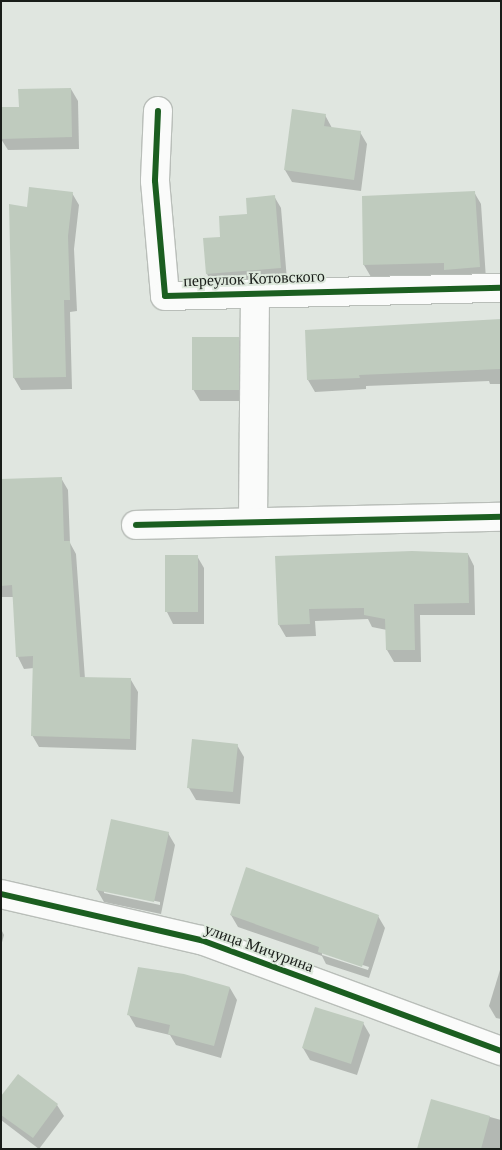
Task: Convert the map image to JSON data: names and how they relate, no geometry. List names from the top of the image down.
{
  "streets": {
    "street": ["переулок Котовского", "улица Мичурина"]
  }
}
